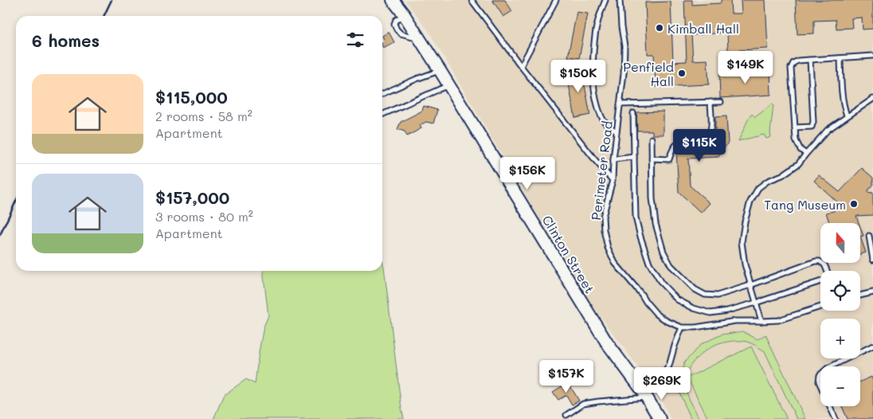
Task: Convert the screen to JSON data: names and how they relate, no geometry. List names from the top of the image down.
{
  "streets": {
    "street": ["Clinton Street"],
    "lane": ["Perimeter Road"]
  },
  "places": ["Kimball Hall", "Penfield Hall", "Tang Museum"],
  "north": "top",
  "page": {
    "heading": "6 homes",
    "price": [
      "$149K",
      "$150K",
      "$115K",
      "$156K",
      "$157K",
      "$269K"
    ],
    "list": [
      {
        "name": "$115,000",
        "note": "2 rooms · 58 m² · Apartment"
      },
      {
        "name": "$157,000",
        "note": "3 rooms · 80 m² · Apartment"
      }
    ],
    "map_buttons": ["+", "−"]
  }
}
